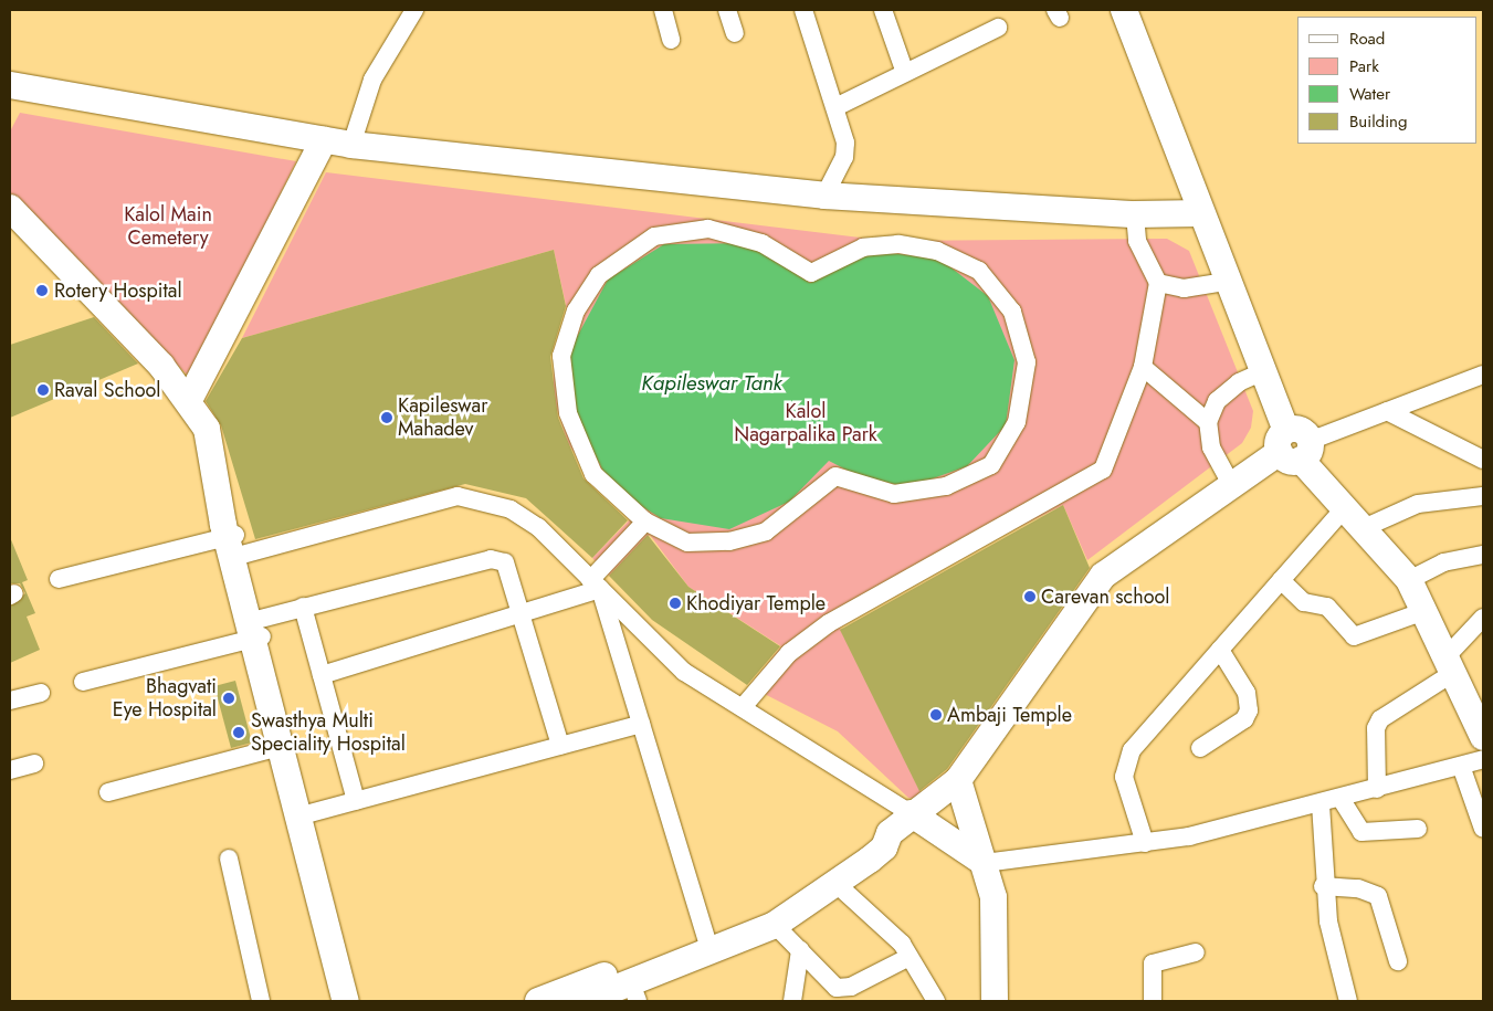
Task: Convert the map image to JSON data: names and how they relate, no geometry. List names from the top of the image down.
{
  "water": ["Kapileswar Tank"],
  "parks": ["Kalol Main Cemetery", "Kalol Nagarpalika Park"],
  "places": [
    "Rotery Hospital",
    "Raval School",
    "Kapileswar Mahadev",
    "Carevan school",
    "Khodiyar Temple",
    "Bhagvati Eye Hospital",
    "Ambaji Temple",
    "Swasthya Multi Speciality Hospital"
  ],
  "legend": [
    "Road",
    "Park",
    "Water",
    "Building"
  ]
}
